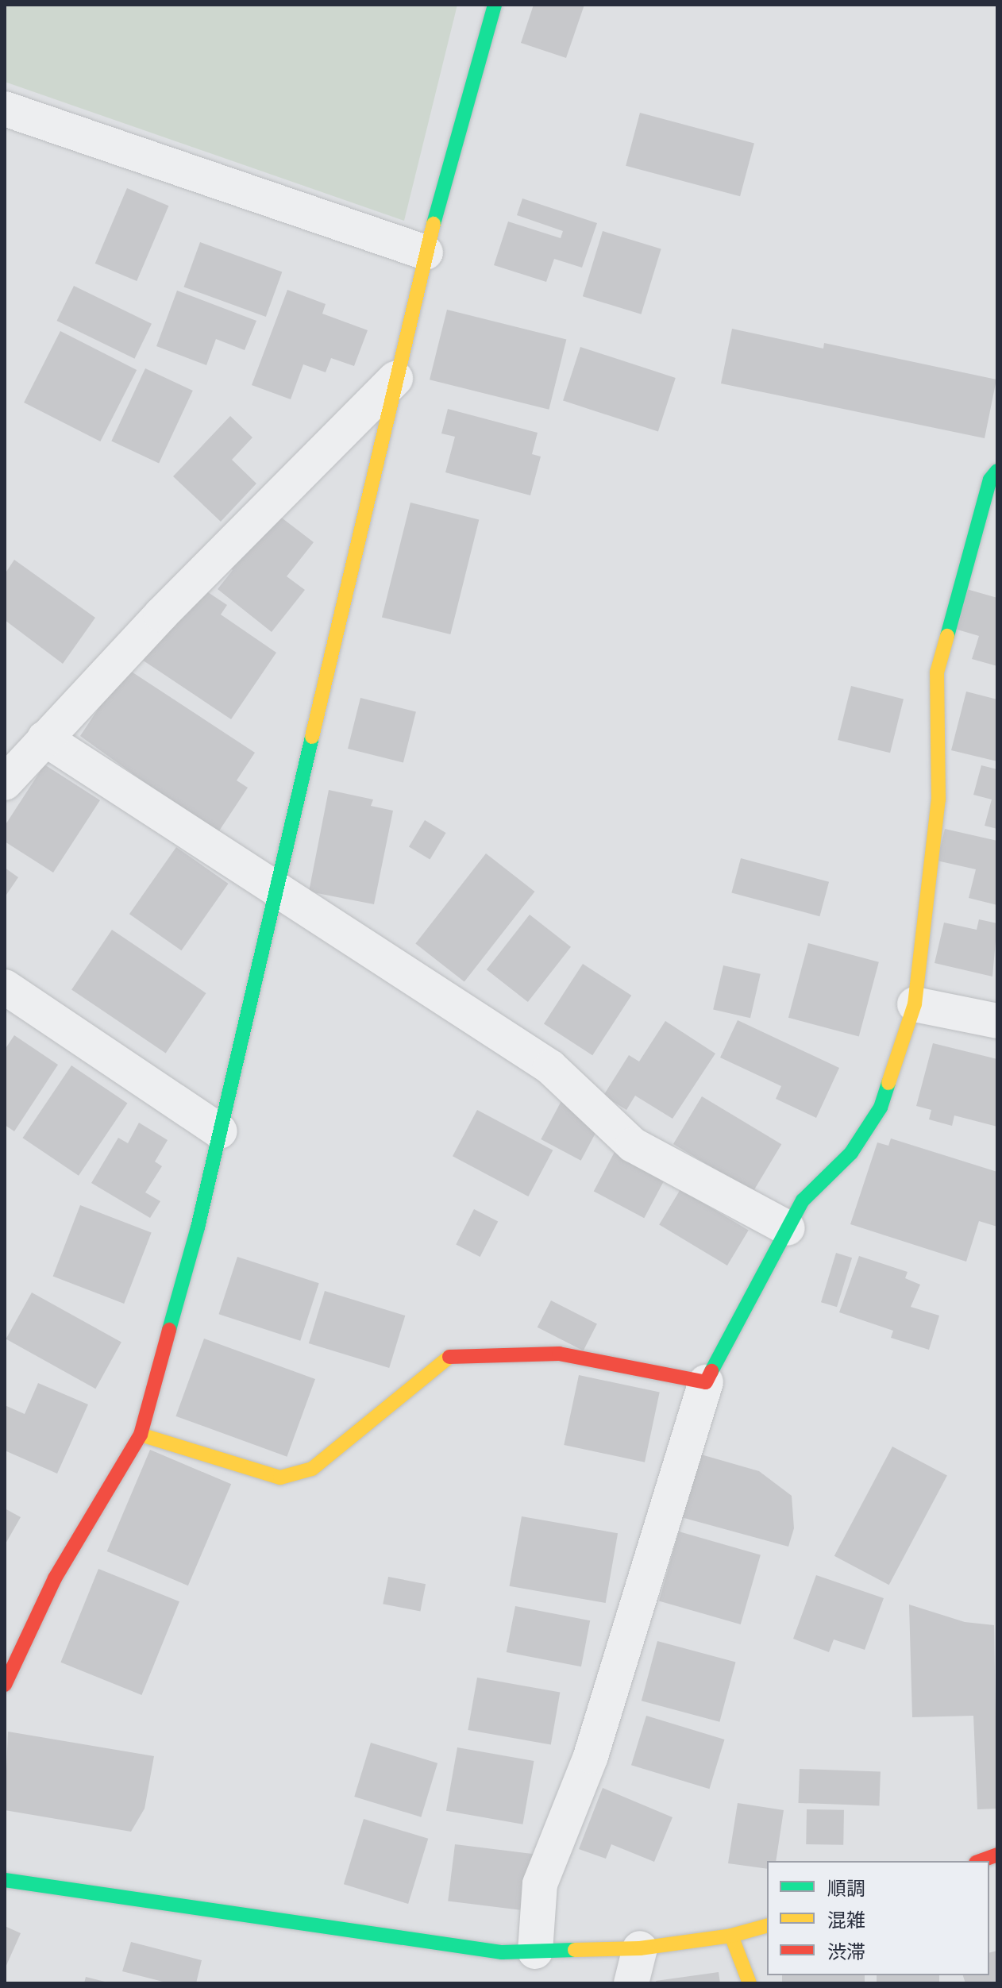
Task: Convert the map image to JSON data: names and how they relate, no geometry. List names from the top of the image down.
{
  "legend": ["順調", "混雑", "渋滞"]
}
